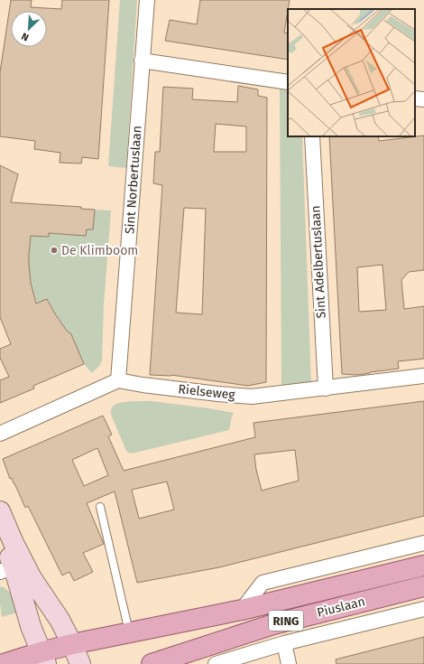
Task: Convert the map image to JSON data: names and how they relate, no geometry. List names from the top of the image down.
{
  "streets": {
    "main road": ["Piuslaan", "RING"],
    "street": ["Sint Norbertuslaan", "Sint Adelbertuslaan", "Rielseweg"]
  },
  "crossings": [
    ["Sint Norbertuslaan", "Rielseweg"],
    ["Sint Adelbertuslaan", "Rielseweg"]
  ],
  "places": ["De Klimboom"],
  "north": "bottom left"
}
